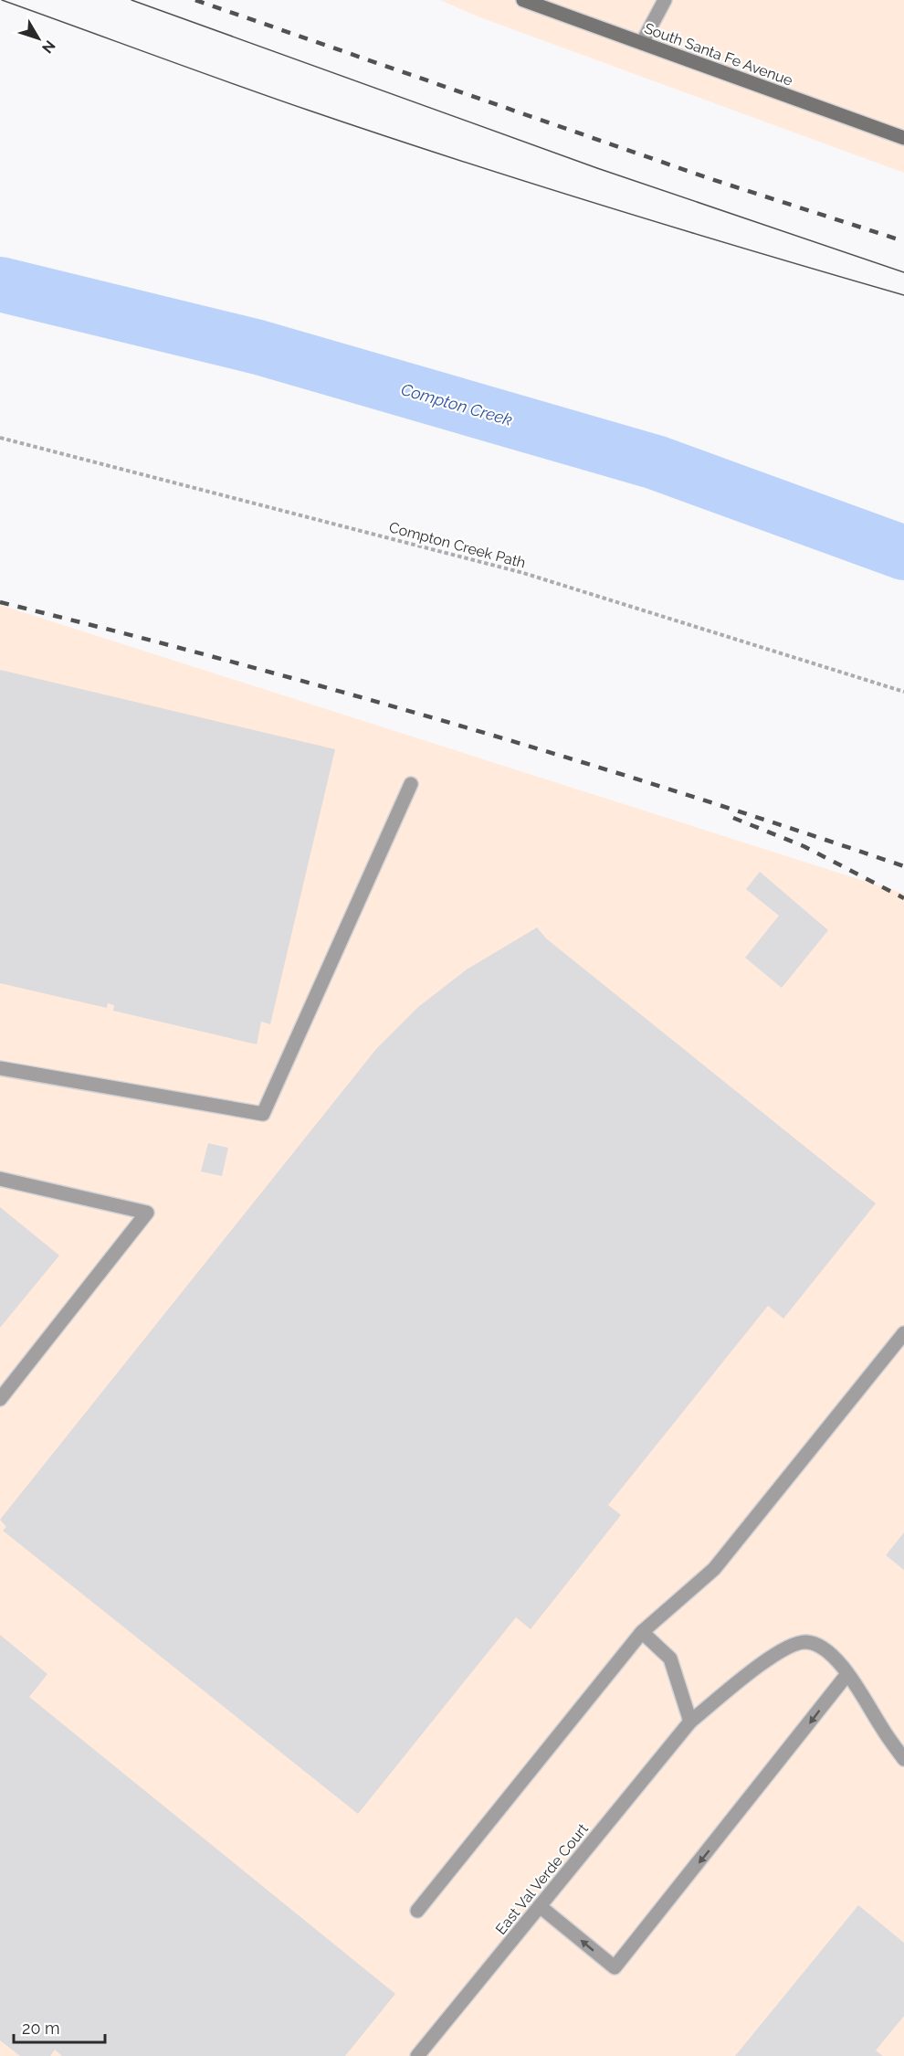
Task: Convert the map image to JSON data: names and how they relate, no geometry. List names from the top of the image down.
{
  "streets": {
    "main road": ["South Santa Fe Avenue"],
    "street": ["East Val Verde Court"],
    "path": ["Compton Creek Path"]
  },
  "water": ["Compton Creek"],
  "scale_bar": "20 m",
  "north": "bottom right"
}
